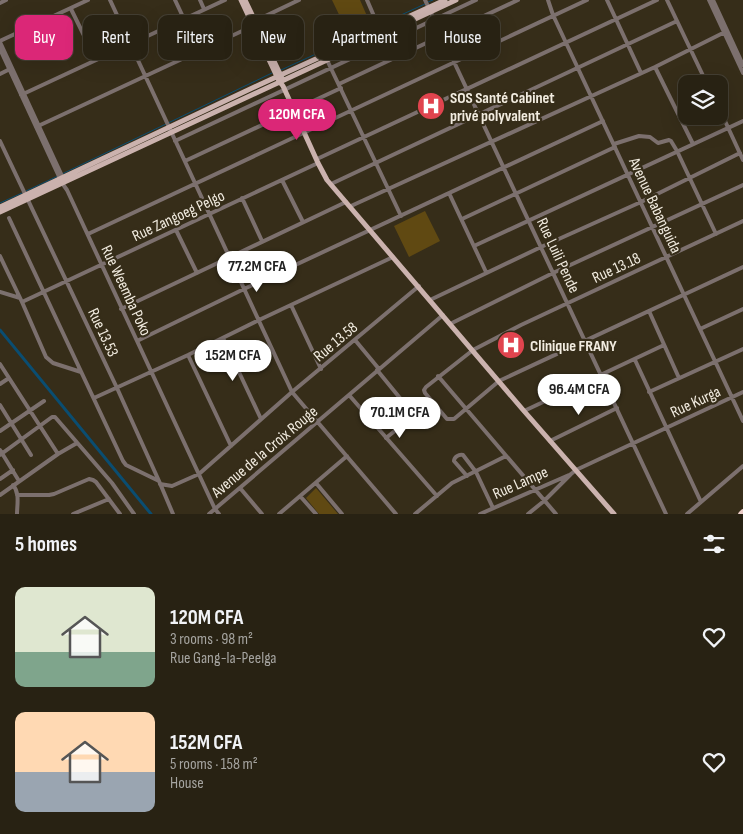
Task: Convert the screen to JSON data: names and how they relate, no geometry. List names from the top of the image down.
{
  "streets": {
    "street": [
      "Avenue Babanguida",
      "Rue Zangoeg Pelgo",
      "Rue Luili Pende",
      "Rue 13.18",
      "Rue Weemba Poko",
      "Rue 13.53",
      "Rue 13.58",
      "Rue Kurga",
      "Avenue de la Croix Rouge",
      "Rue Lampe"
    ]
  },
  "crossings": [
    ["Avenue Babanguida", "Rue Zangoeg Pelgo"],
    ["Avenue Babanguida", "Rue 13.18"],
    ["Avenue Babanguida", "Rue Kurga"],
    ["Rue Zangoeg Pelgo", "Rue Luili Pende"],
    ["Rue Zangoeg Pelgo", "Rue Weemba Poko"],
    ["Rue Zangoeg Pelgo", "Rue 13.53"],
    ["Rue Luili Pende", "Rue 13.18"],
    ["Rue Luili Pende", "Rue Kurga"],
    ["Rue Weemba Poko", "Rue 13.58"],
    ["Rue Weemba Poko", "Avenue de la Croix Rouge"],
    ["Rue Kurga", "Rue Lampe"]
  ],
  "places": {
    "hospital": ["SOS Santé Cabinet privé polyvalent", "Clinique FRANY"]
  },
  "page": {
    "chip": [
      "Buy",
      "Rent",
      "Filters",
      "New",
      "Apartment",
      "House"
    ],
    "price": [
      "120M CFA",
      "77.2M CFA",
      "152M CFA",
      "96.4M CFA",
      "70.1M CFA"
    ],
    "heading": "5 homes",
    "list": [
      {
        "name": "120M CFA",
        "note": "3 rooms · 98 m² · Rue Gang-la-Peelga"
      },
      {
        "name": "152M CFA",
        "note": "5 rooms · 158 m² · House"
      }
    ]
  }
}
